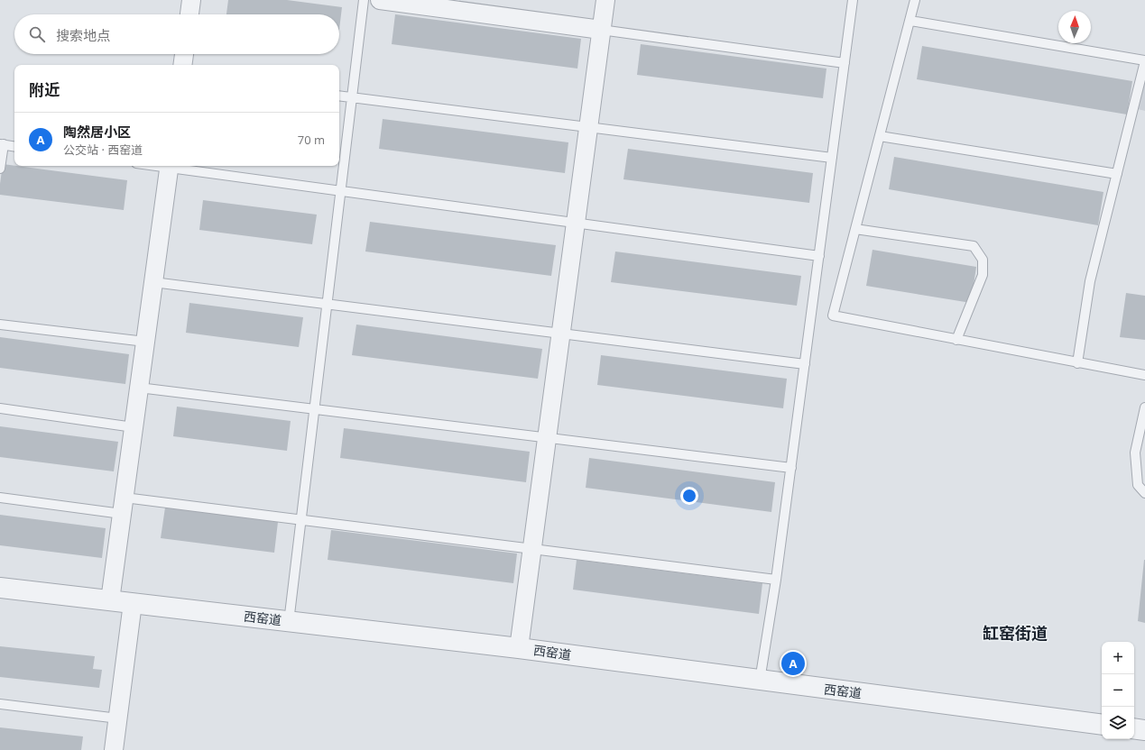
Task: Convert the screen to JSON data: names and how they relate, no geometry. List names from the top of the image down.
{
  "streets": {
    "street": ["西窑道"]
  },
  "districts": ["缸窑街道"],
  "north": "top",
  "page": {
    "search": "搜索地点",
    "heading": "附近",
    "list": [
      {
        "mark": "A",
        "name": "陶然居小区",
        "note": "公交站 · 西窑道",
        "value": "70 m"
      }
    ],
    "map_buttons": ["+", "−"],
    "pins": "A"
  }
}
